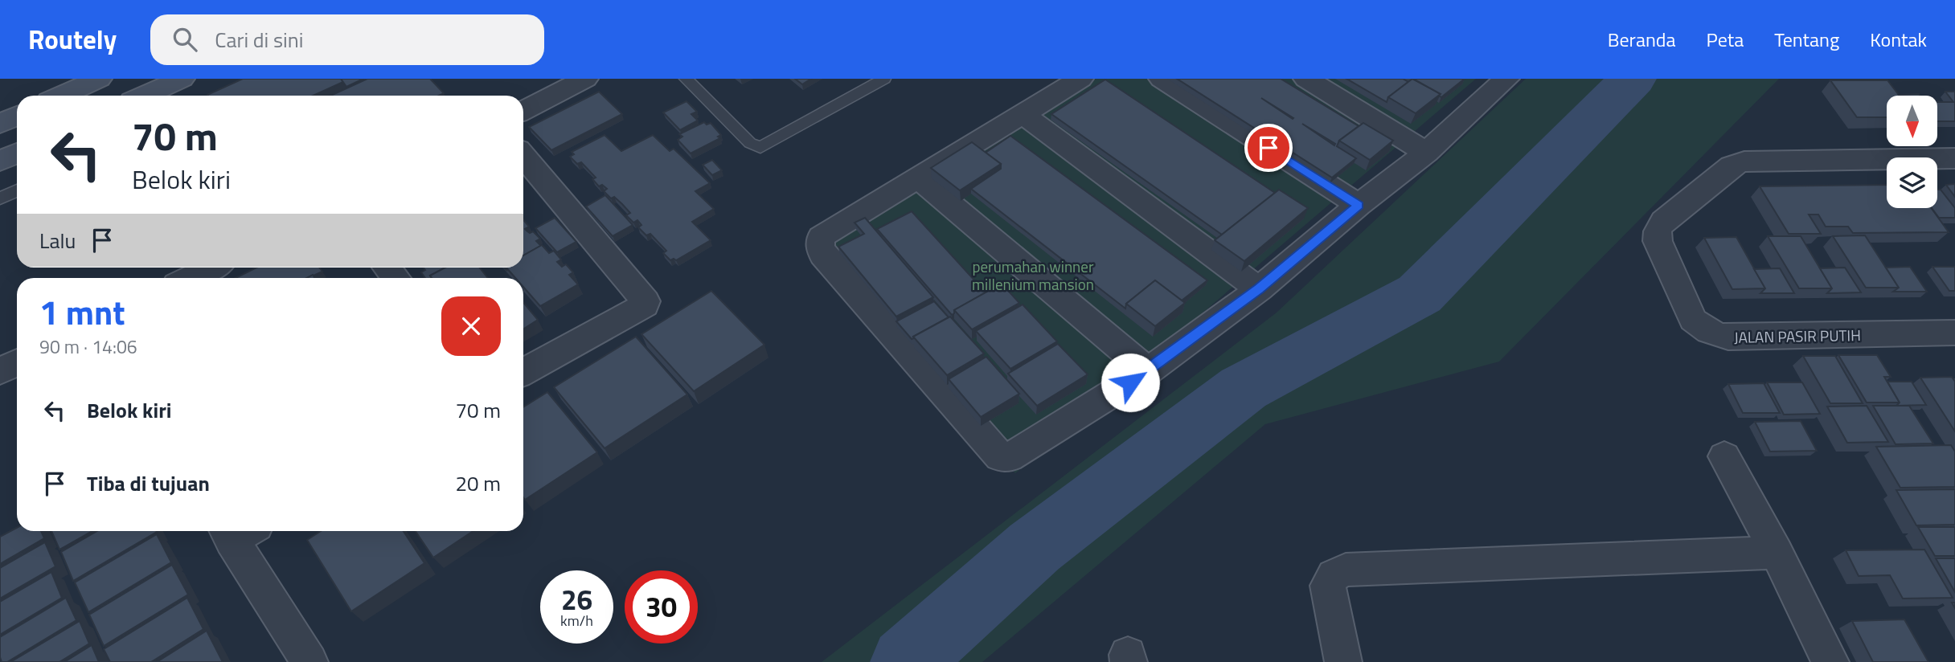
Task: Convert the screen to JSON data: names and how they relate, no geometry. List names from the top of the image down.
{
  "streets": {
    "street": ["JALAN PASIR PUTIH"]
  },
  "parks": ["perumahan winner millenium mansion"],
  "north": "bottom",
  "page": {
    "header": "Routely",
    "search": "Cari di sini",
    "nav": [
      "Beranda",
      "Peta",
      "Tentang",
      "Kontak"
    ],
    "turn": ["70 m", "Belok kiri"],
    "then": "Lalu",
    "heading": ["1 mnt", "90 m · 14:06"],
    "list": [
      {
        "name": "Belok kiri",
        "value": "70 m"
      },
      {
        "name": "Tiba di tujuan",
        "value": "20 m"
      }
    ],
    "speed": "26 km/h",
    "limit": "30"
  }
}
